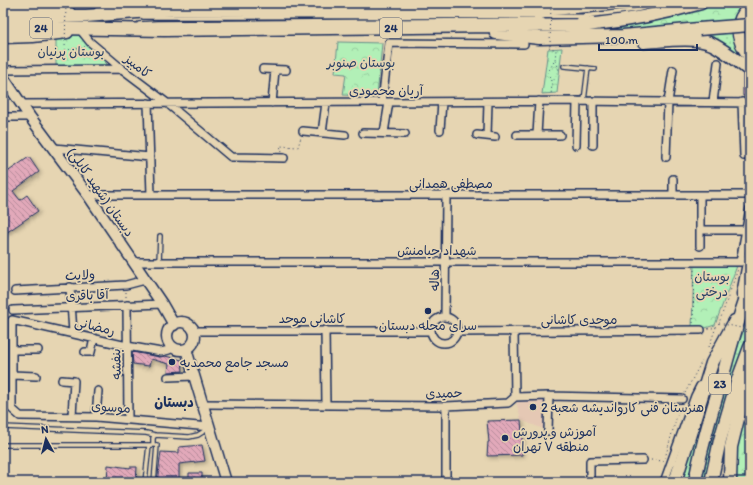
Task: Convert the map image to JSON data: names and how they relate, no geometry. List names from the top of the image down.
{
  "streets": {
    "main road": ["24", "دبستان (شهید کابلی)", "23"],
    "street": [
      "کامبیز",
      "آریان محمودی",
      "مصطفی همدانی",
      "شهداد حیامنش",
      "ولایت",
      "هاله",
      "آقا باقری",
      "کاشانی موحد",
      "موحدی کاشانی",
      "رمضانی",
      "بنفشه",
      "حمیدی",
      "موسوی"
    ]
  },
  "crossings": [
    ["24", "کامبیز"],
    ["کامبیز", "آریان محمودی"],
    ["آریان محمودی", "دبستان (شهید کابلی)"],
    ["مصطفی همدانی", "دبستان (شهید کابلی)"],
    ["مصطفی همدانی", "هاله"],
    ["دبستان (شهید کابلی)", "شهداد حیامنش"],
    ["دبستان (شهید کابلی)", "ولایت"],
    ["دبستان (شهید کابلی)", "آقا باقری"],
    ["دبستان (شهید کابلی)", "کاشانی موحد"],
    ["دبستان (شهید کابلی)", "رمضانی"],
    ["شهداد حیامنش", "هاله"],
    ["هاله", "کاشانی موحد"],
    ["هاله", "موحدی کاشانی"],
    ["آقا باقری", "بنفشه"],
    ["کاشانی موحد", "موحدی کاشانی"],
    ["کاشانی موحد", "رمضانی"],
    ["رمضانی", "بنفشه"],
    ["بنفشه", "موسوی"]
  ],
  "districts": ["دبستان"],
  "parks": ["بوستان پرنیان", "بوستان صنوبر", "بوستان درختی"],
  "places": [
    "سرای محله دبستان",
    "مسجد جامع محمدیه",
    "هنرستان فنی کارواندیشه شعبه 2",
    "آموزش و پرورش منطقه ۷ تهران"
  ],
  "scale_bar": "100 m",
  "north": "top"
}
